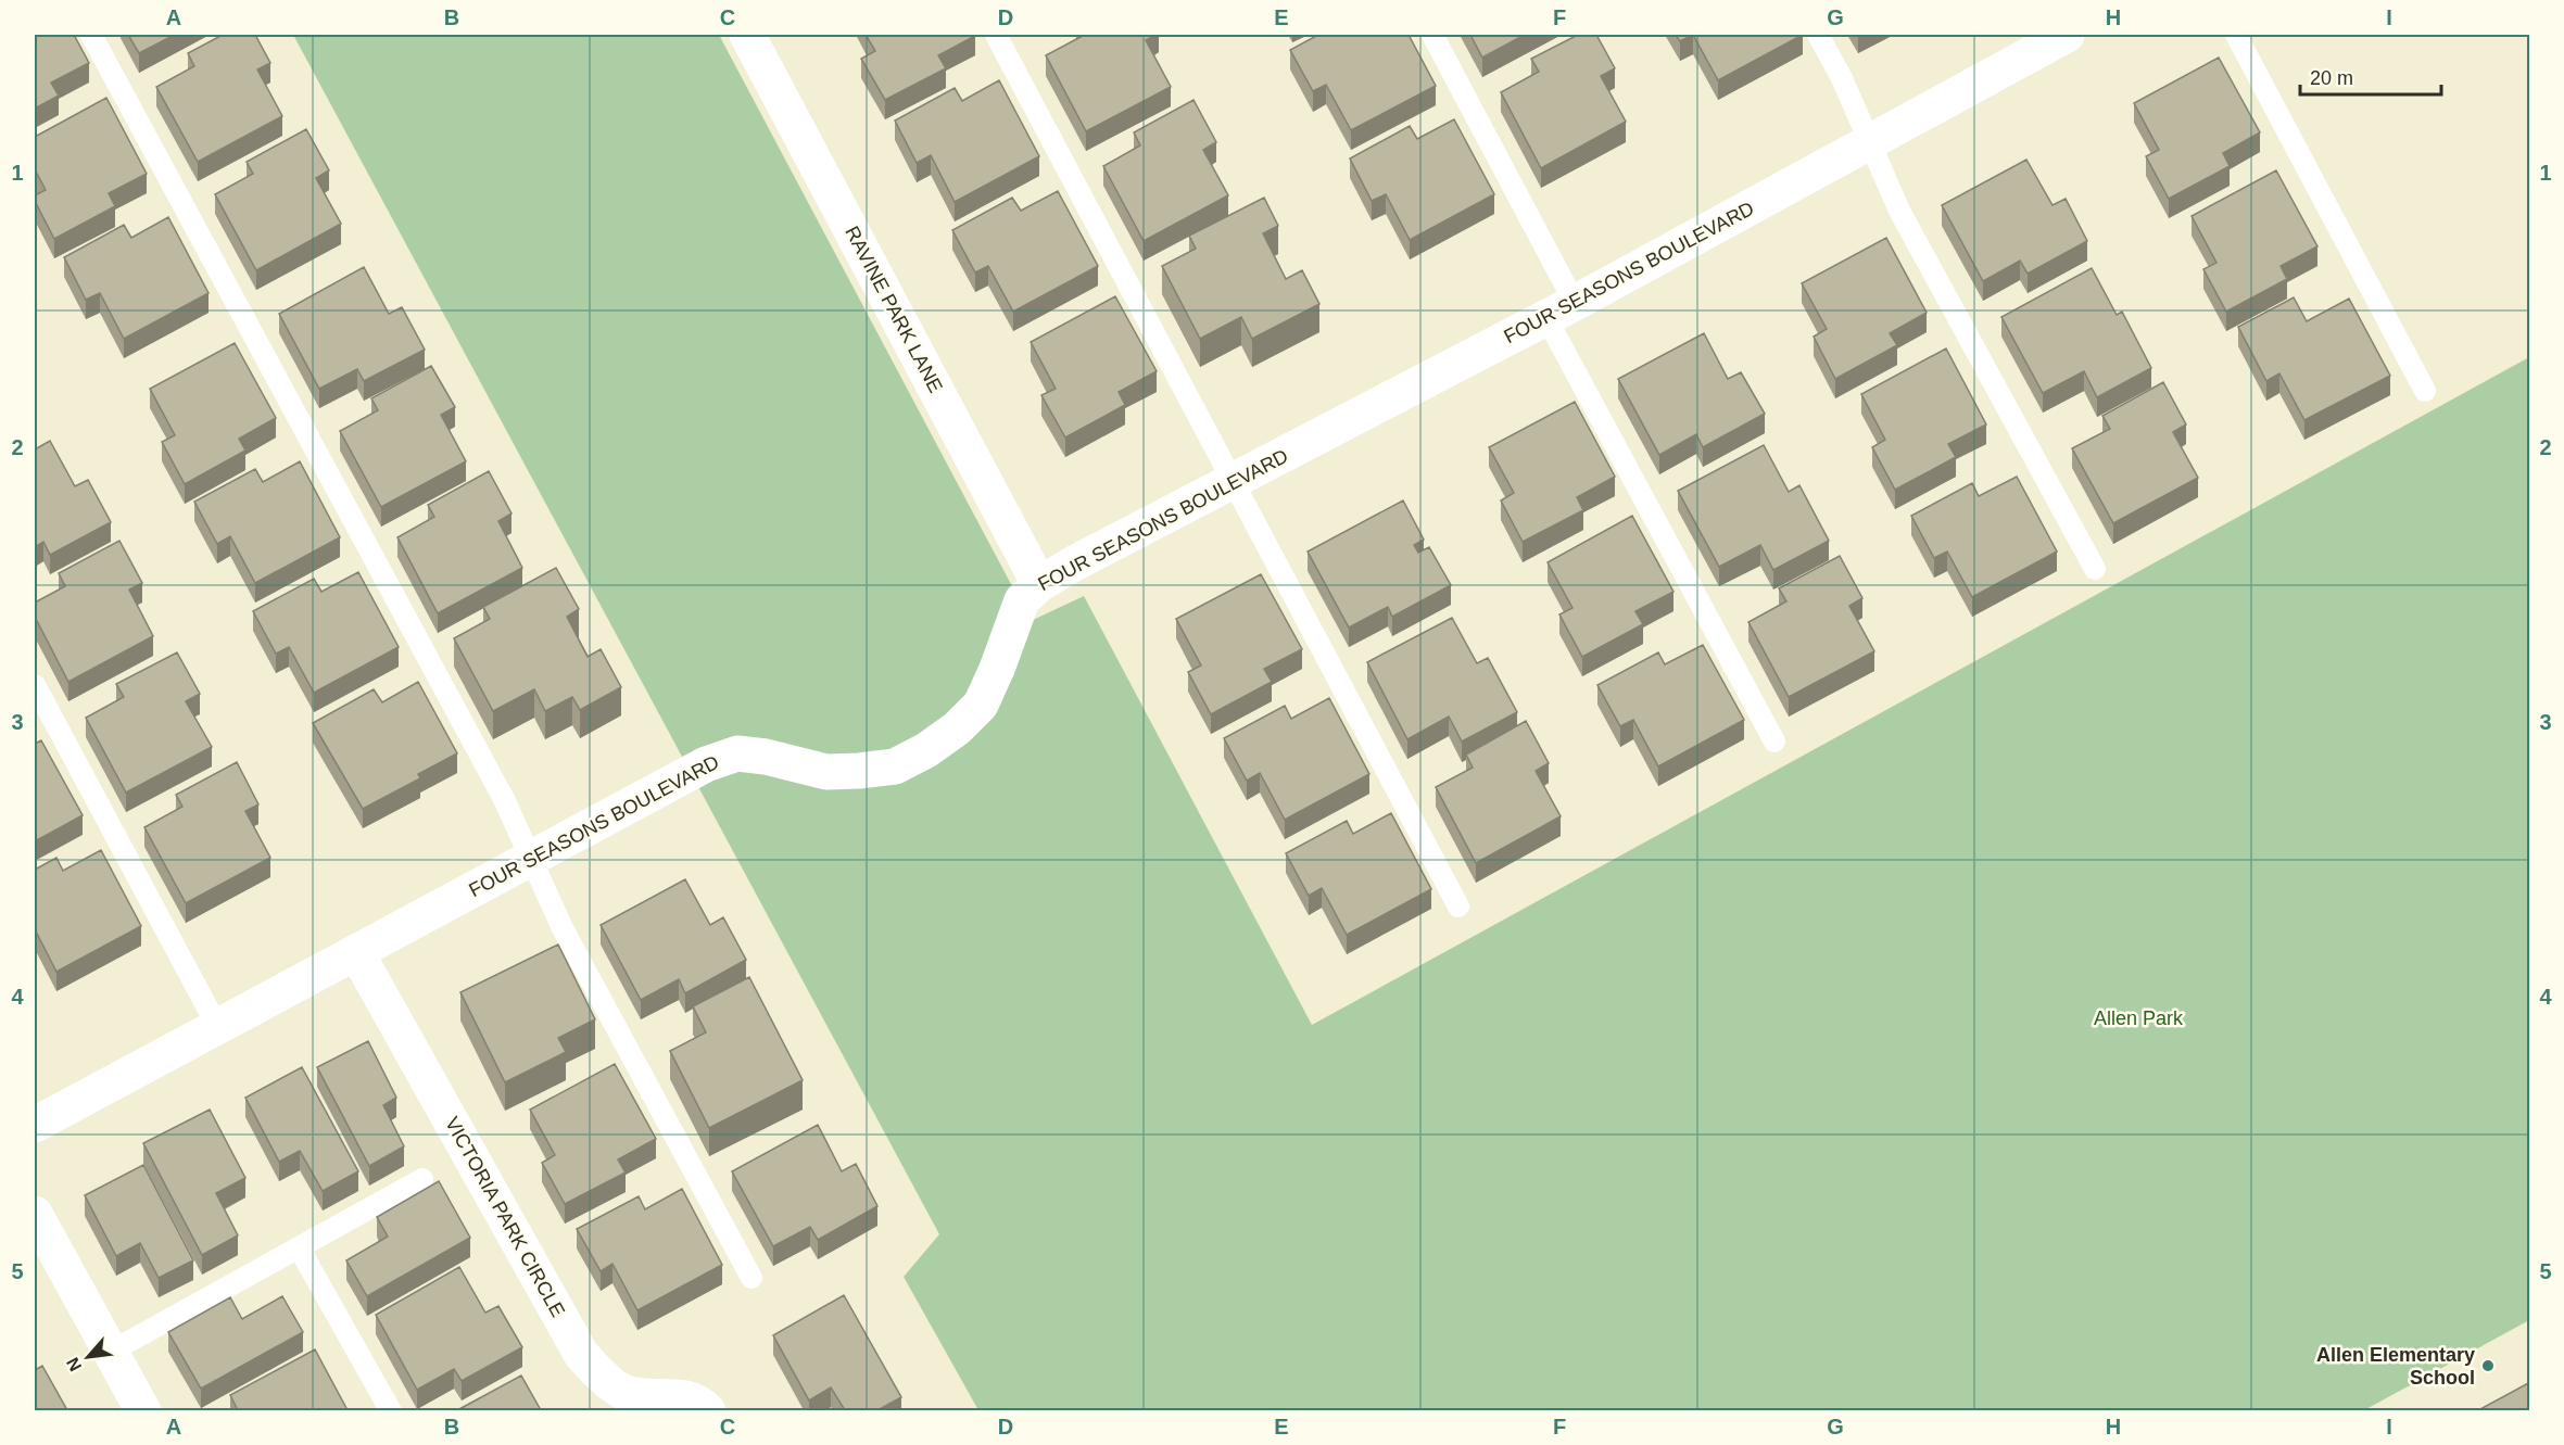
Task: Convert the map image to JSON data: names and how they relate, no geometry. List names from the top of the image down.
{
  "streets": {
    "street": ["FOUR SEASONS BOULEVARD", "RAVINE PARK LANE", "VICTORIA PARK CIRCLE"]
  },
  "crossings": [
    ["FOUR SEASONS BOULEVARD", "RAVINE PARK LANE"],
    ["FOUR SEASONS BOULEVARD", "VICTORIA PARK CIRCLE"]
  ],
  "parks": ["Allen Park"],
  "places": ["Allen Elementary School"],
  "scale_bar": "20 m",
  "north": "bottom left",
  "grid": {
    "columns": [
      "A",
      "B",
      "C",
      "D",
      "E",
      "F",
      "G",
      "H",
      "I"
    ],
    "rows": [
      "1",
      "2",
      "3",
      "4",
      "5"
    ]
  }
}
